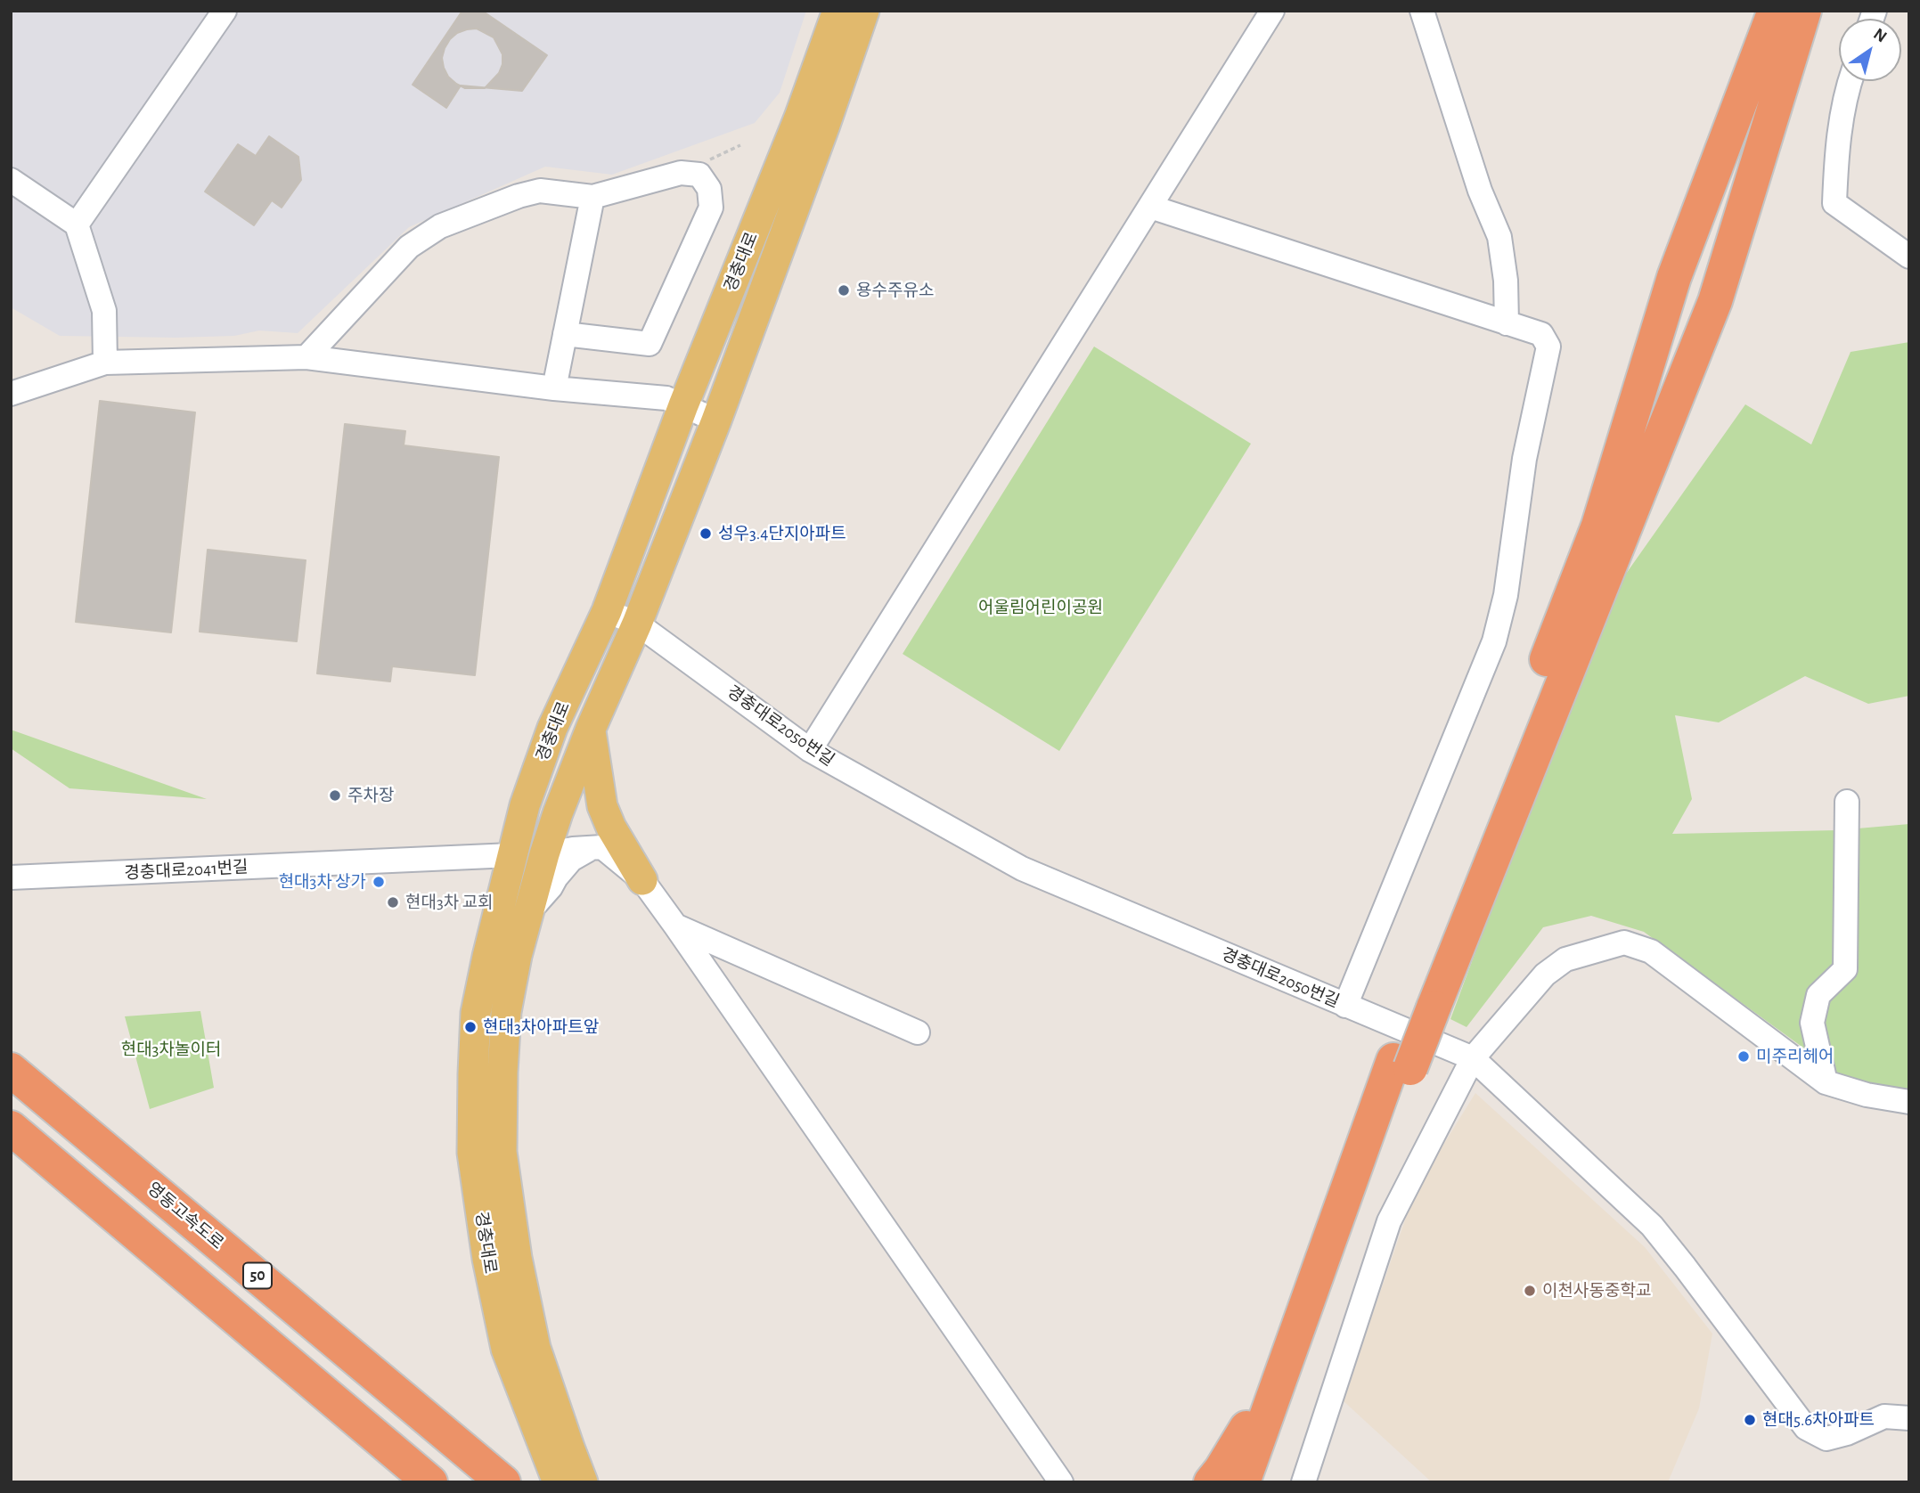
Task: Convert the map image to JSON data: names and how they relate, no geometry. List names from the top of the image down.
{
  "streets": {
    "highway": ["영동고속도로", "50"],
    "main road": ["경충대로"],
    "street": ["경충대로2050번길", "경충대로2041번길"]
  },
  "crossings": [
    ["경충대로", "경충대로2050번길"],
    ["경충대로", "경충대로2041번길"]
  ],
  "parks": ["어울림어린이공원", "현대3차놀이터"],
  "places": [
    "용수주유소",
    "성우3.4단지아파트",
    "주차장",
    "현대3차 상가",
    "현대3차 교회",
    "현대3차아파트앞",
    "미주리헤어",
    "이천사동중학교",
    "현대5.6차아파트"
  ],
  "north": "top right"
}
